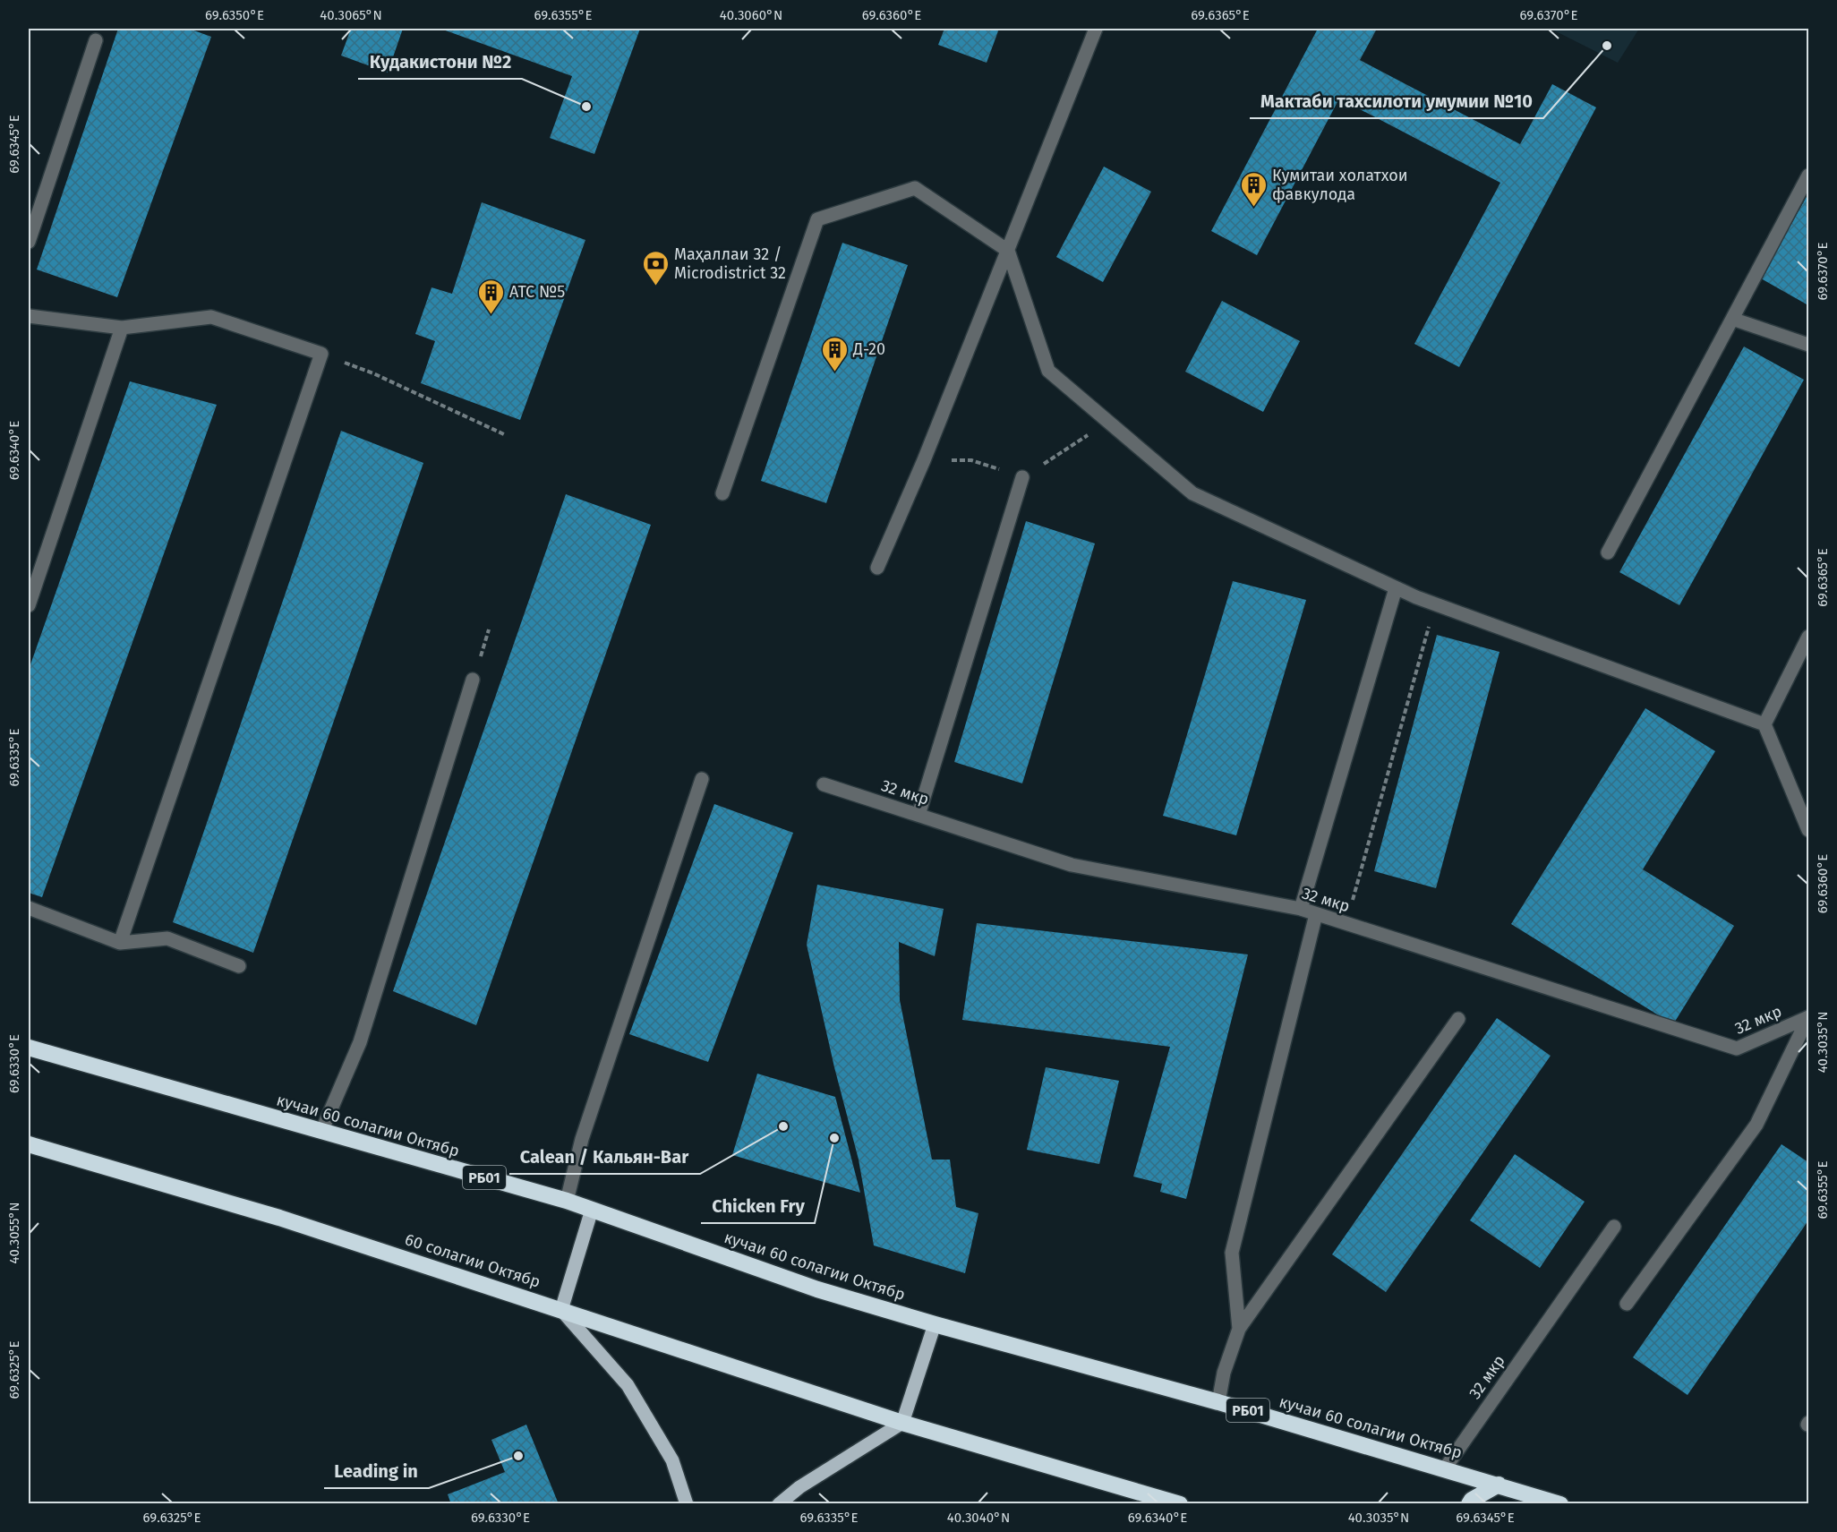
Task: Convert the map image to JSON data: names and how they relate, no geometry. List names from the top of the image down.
{
  "streets": {
    "highway": ["кучаи 60 солагии Октябр", "РБ01", "60 солагии Октябр"],
    "street": ["32 мкр"]
  },
  "crossings": [
    ["32 мкр", "кучаи 60 солагии Октябр"]
  ],
  "places": {
    "other": [
      "Мактаби тахсилоти умумии №10",
      "Кудакистони №2",
      "Calean / Кальян-Bar",
      "Chicken Fry",
      "Leading in"
    ],
    "building": ["Кумитаи холатхои фавкулода", "АТС №5", "Д-20"],
    "bank": ["Маҳаллаи 32 / Microdistrict 32"]
  },
  "coordinates": [
    "69.6350°E",
    "40.3065°N",
    "69.6355°E",
    "40.3060°N",
    "69.6360°E",
    "69.6365°E",
    "69.6370°E",
    "69.6345°E",
    "69.6340°E",
    "69.6335°E",
    "40.3035°N",
    "69.6330°E",
    "40.3055°N",
    "69.6325°E",
    "40.3040°N"
  ]
}
